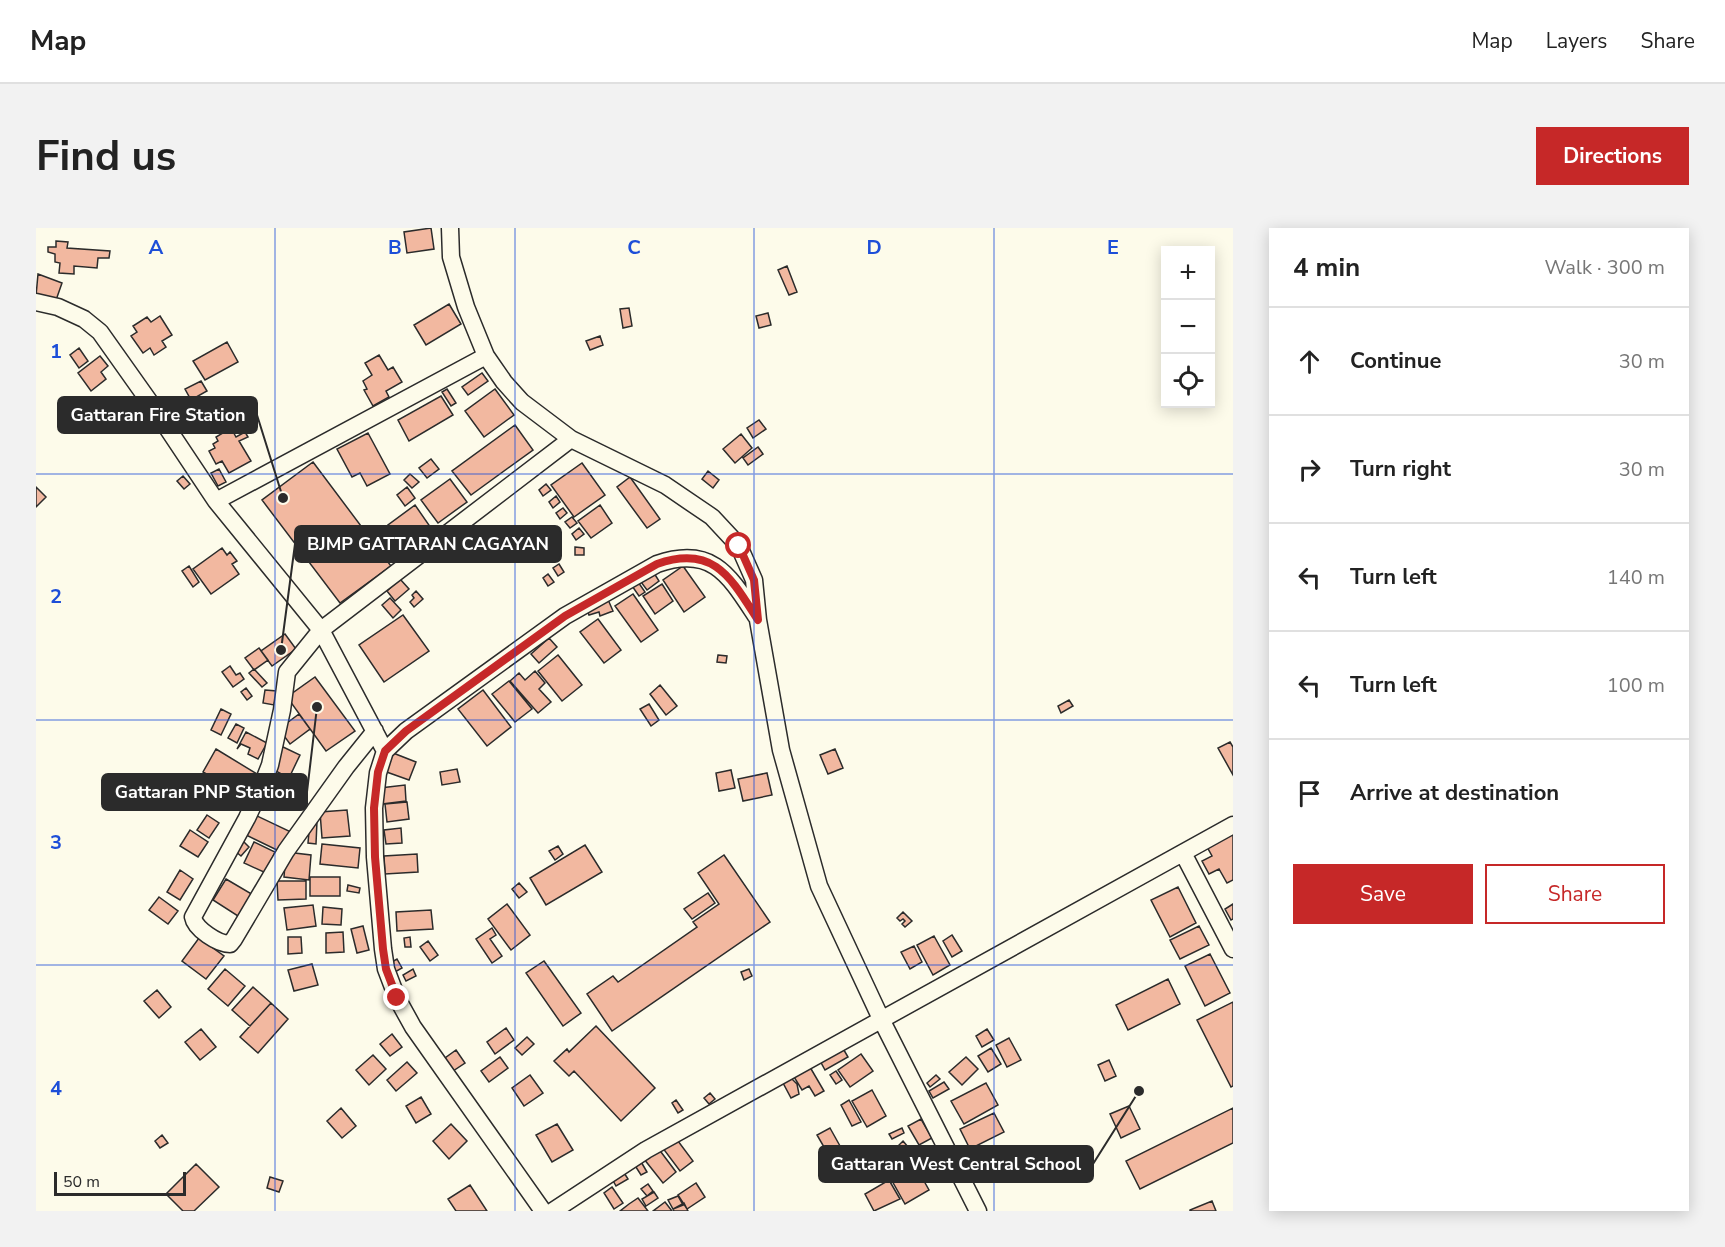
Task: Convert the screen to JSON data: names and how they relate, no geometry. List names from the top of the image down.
{
  "places": [
    "Gattaran Fire Station",
    "BJMP GATTARAN CAGAYAN",
    "Gattaran PNP Station",
    "Gattaran West Central School"
  ],
  "scale_bar": "50 m",
  "page": {
    "header": "Map",
    "nav": ["Map", "Layers", "Share"],
    "buttons": [
      "Directions",
      ["Save", "Share"]
    ],
    "title": "Find us",
    "heading": ["4 min", "Walk · 300 m"],
    "map_buttons": ["+", "−"],
    "list": [
      ["Continue", "30 m"],
      ["Turn right", "30 m"],
      ["Turn left", "140 m"],
      ["Turn left", "100 m"],
      "Arrive at destination"
    ],
    "scale": "50 m"
  },
  "grid": {
    "columns": [
      "A",
      "B",
      "C",
      "D",
      "E"
    ],
    "rows": [
      "1",
      "2",
      "3",
      "4"
    ]
  }
}
